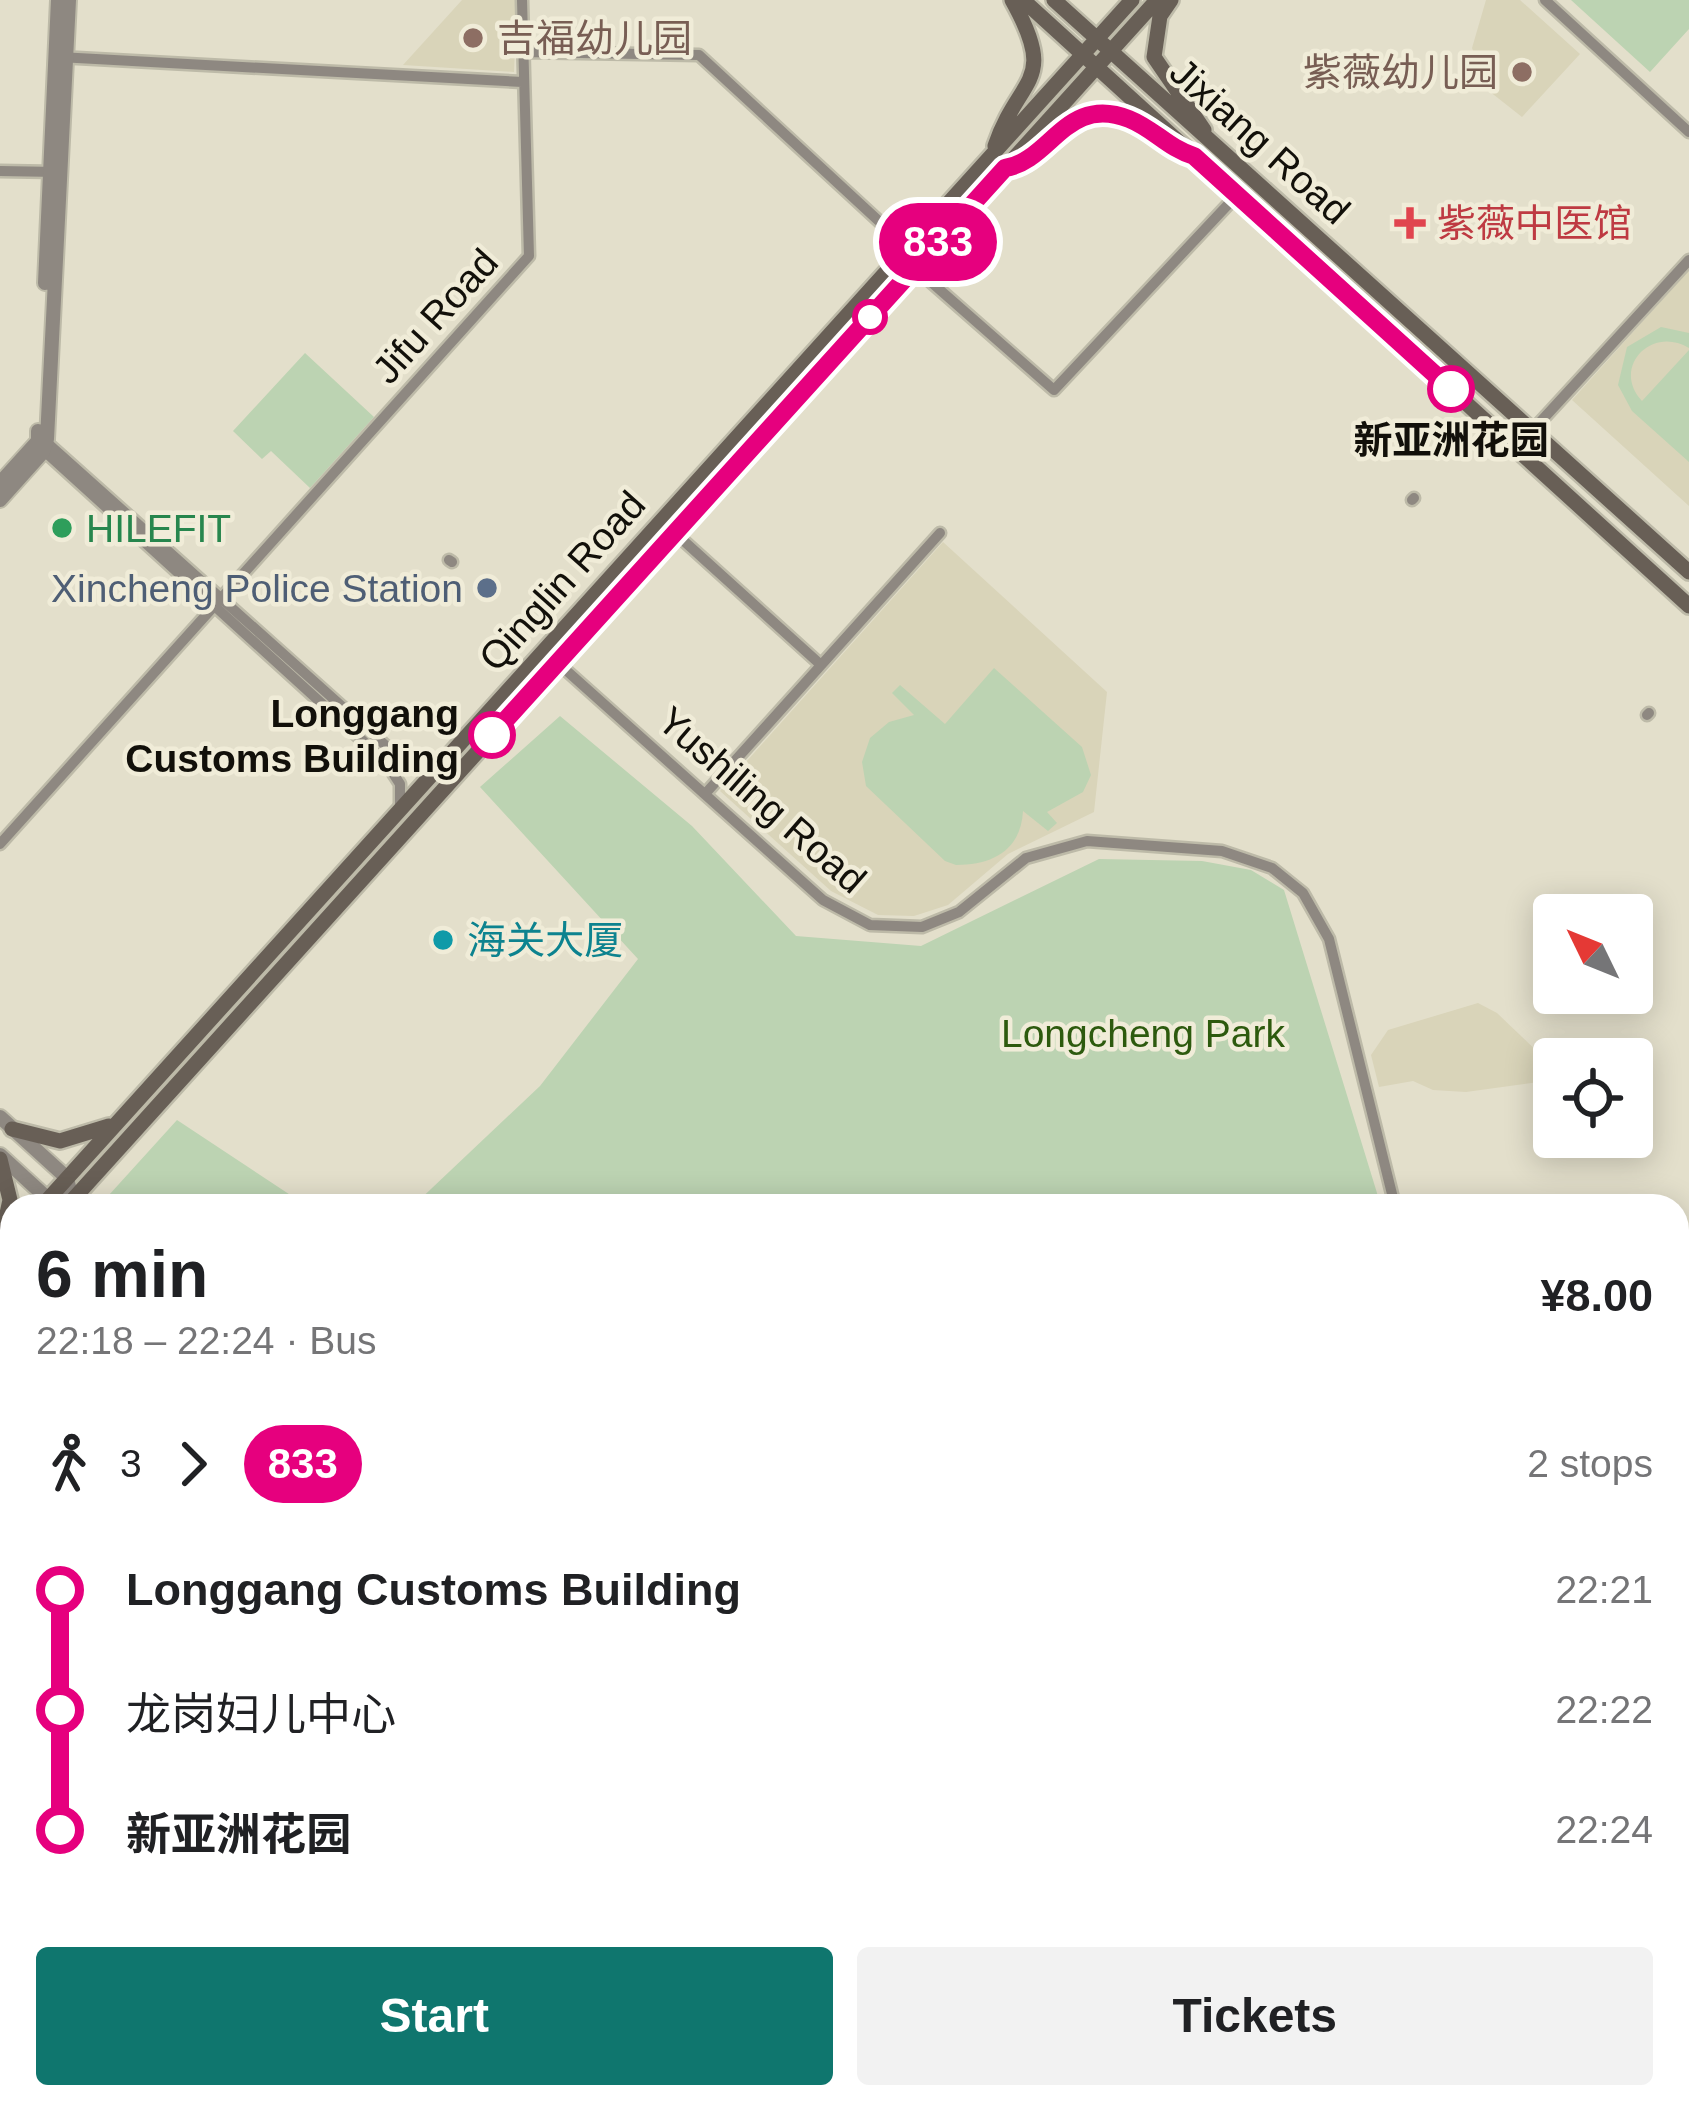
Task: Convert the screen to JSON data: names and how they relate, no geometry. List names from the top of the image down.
{
  "streets": {
    "main road": ["Jixiang Road", "Qinglin Road"],
    "street": ["Jifu Road", "Yushiling Road"]
  },
  "crossings": [
    ["Jixiang Road", "Qinglin Road"],
    ["Qinglin Road", "Yushiling Road"]
  ],
  "parks": ["Longcheng Park"],
  "places": {
    "other": [
      "吉福幼儿园",
      "紫薇幼儿园",
      "新亚洲花园",
      "HILEFIT",
      "Xincheng Police Station",
      "Longgang Customs Building",
      "海关大厦"
    ],
    "health": ["紫薇中医馆"]
  },
  "lines": ["bus line 833"],
  "north": "top left",
  "page": {
    "on_map": "833",
    "heading": ["6 min", "22:18 – 22:24 · Bus", "¥8.00"],
    "legs": ["3", "833", "2 stops"],
    "list": [
      {
        "name": "Longgang Customs Building",
        "value": "22:21"
      },
      {
        "name": "龙岗妇儿中心",
        "value": "22:22"
      },
      {
        "name": "新亚洲花园",
        "value": "22:24"
      }
    ],
    "buttons": ["Start", "Tickets"]
  }
}
